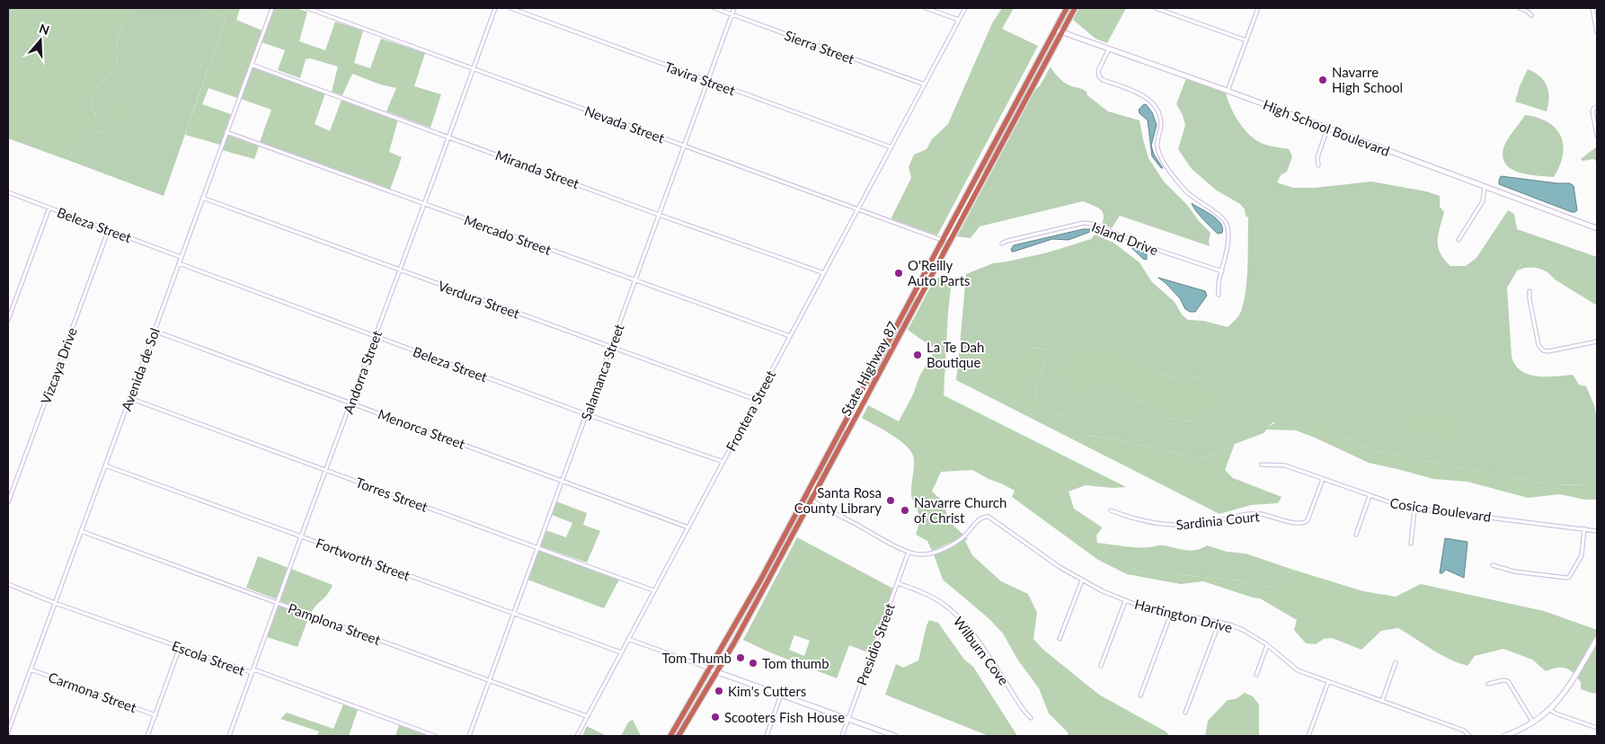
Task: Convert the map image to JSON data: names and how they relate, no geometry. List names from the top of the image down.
{
  "streets": {
    "highway": ["State Highway 87"],
    "street": [
      "Sierra Street",
      "Tavira Street",
      "Nevada Street",
      "High School Boulevard",
      "Miranda Street",
      "Beleza Street",
      "Mercado Street",
      "Island Drive",
      "Verdura Street",
      "Vizcaya Drive",
      "Avenida de Sol",
      "Andorra Street",
      "Salamanca Street",
      "Frontera Street",
      "Menorca Street",
      "Torres Street",
      "Cosica Boulevard",
      "Sardinia Court",
      "Fortworth Street",
      "Hartington Drive",
      "Pamplona Street",
      "Presidio Street",
      "Wilburn Cove",
      "Escola Street",
      "Carmona Street"
    ]
  },
  "crossings": [
    ["Sierra Street", "Salamanca Street"],
    ["Sierra Street", "Frontera Street"],
    ["Tavira Street", "Salamanca Street"],
    ["Tavira Street", "Frontera Street"],
    ["Nevada Street", "Andorra Street"],
    ["Nevada Street", "Salamanca Street"],
    ["Nevada Street", "Frontera Street"],
    ["High School Boulevard", "State Highway 87"],
    ["Miranda Street", "Avenida de Sol"],
    ["Miranda Street", "Andorra Street"],
    ["Miranda Street", "Salamanca Street"],
    ["Miranda Street", "Frontera Street"],
    ["Beleza Street", "Vizcaya Drive"],
    ["Beleza Street", "Avenida de Sol"],
    ["Beleza Street", "Andorra Street"],
    ["Beleza Street", "Salamanca Street"],
    ["Beleza Street", "Frontera Street"],
    ["Mercado Street", "Avenida de Sol"],
    ["Mercado Street", "Andorra Street"],
    ["Mercado Street", "Salamanca Street"],
    ["Mercado Street", "Frontera Street"],
    ["Verdura Street", "Avenida de Sol"],
    ["Verdura Street", "Andorra Street"],
    ["Verdura Street", "Salamanca Street"],
    ["Verdura Street", "Frontera Street"],
    ["Avenida de Sol", "Menorca Street"],
    ["Avenida de Sol", "Torres Street"],
    ["Avenida de Sol", "Fortworth Street"],
    ["Avenida de Sol", "Pamplona Street"],
    ["Avenida de Sol", "Escola Street"],
    ["Avenida de Sol", "Carmona Street"],
    ["Andorra Street", "Menorca Street"],
    ["Andorra Street", "Torres Street"],
    ["Andorra Street", "Fortworth Street"],
    ["Andorra Street", "Pamplona Street"],
    ["Andorra Street", "Escola Street"],
    ["Salamanca Street", "Menorca Street"],
    ["Salamanca Street", "Torres Street"],
    ["Salamanca Street", "Fortworth Street"],
    ["Salamanca Street", "Pamplona Street"],
    ["Frontera Street", "Menorca Street"],
    ["Frontera Street", "Torres Street"],
    ["Frontera Street", "Fortworth Street"],
    ["Frontera Street", "Pamplona Street"],
    ["Cosica Boulevard", "Sardinia Court"],
    ["Hartington Drive", "Presidio Street"],
    ["Presidio Street", "Wilburn Cove"]
  ],
  "places": [
    "Navarre High School",
    "O'Reilly Auto Parts",
    "La Te Dah Boutique",
    "Santa Rosa County Library",
    "Navarre Church of Christ",
    "Tom Thumb",
    "Tom thumb",
    "Kim's Cutters",
    "Scooters Fish House"
  ],
  "north": "top"
}
